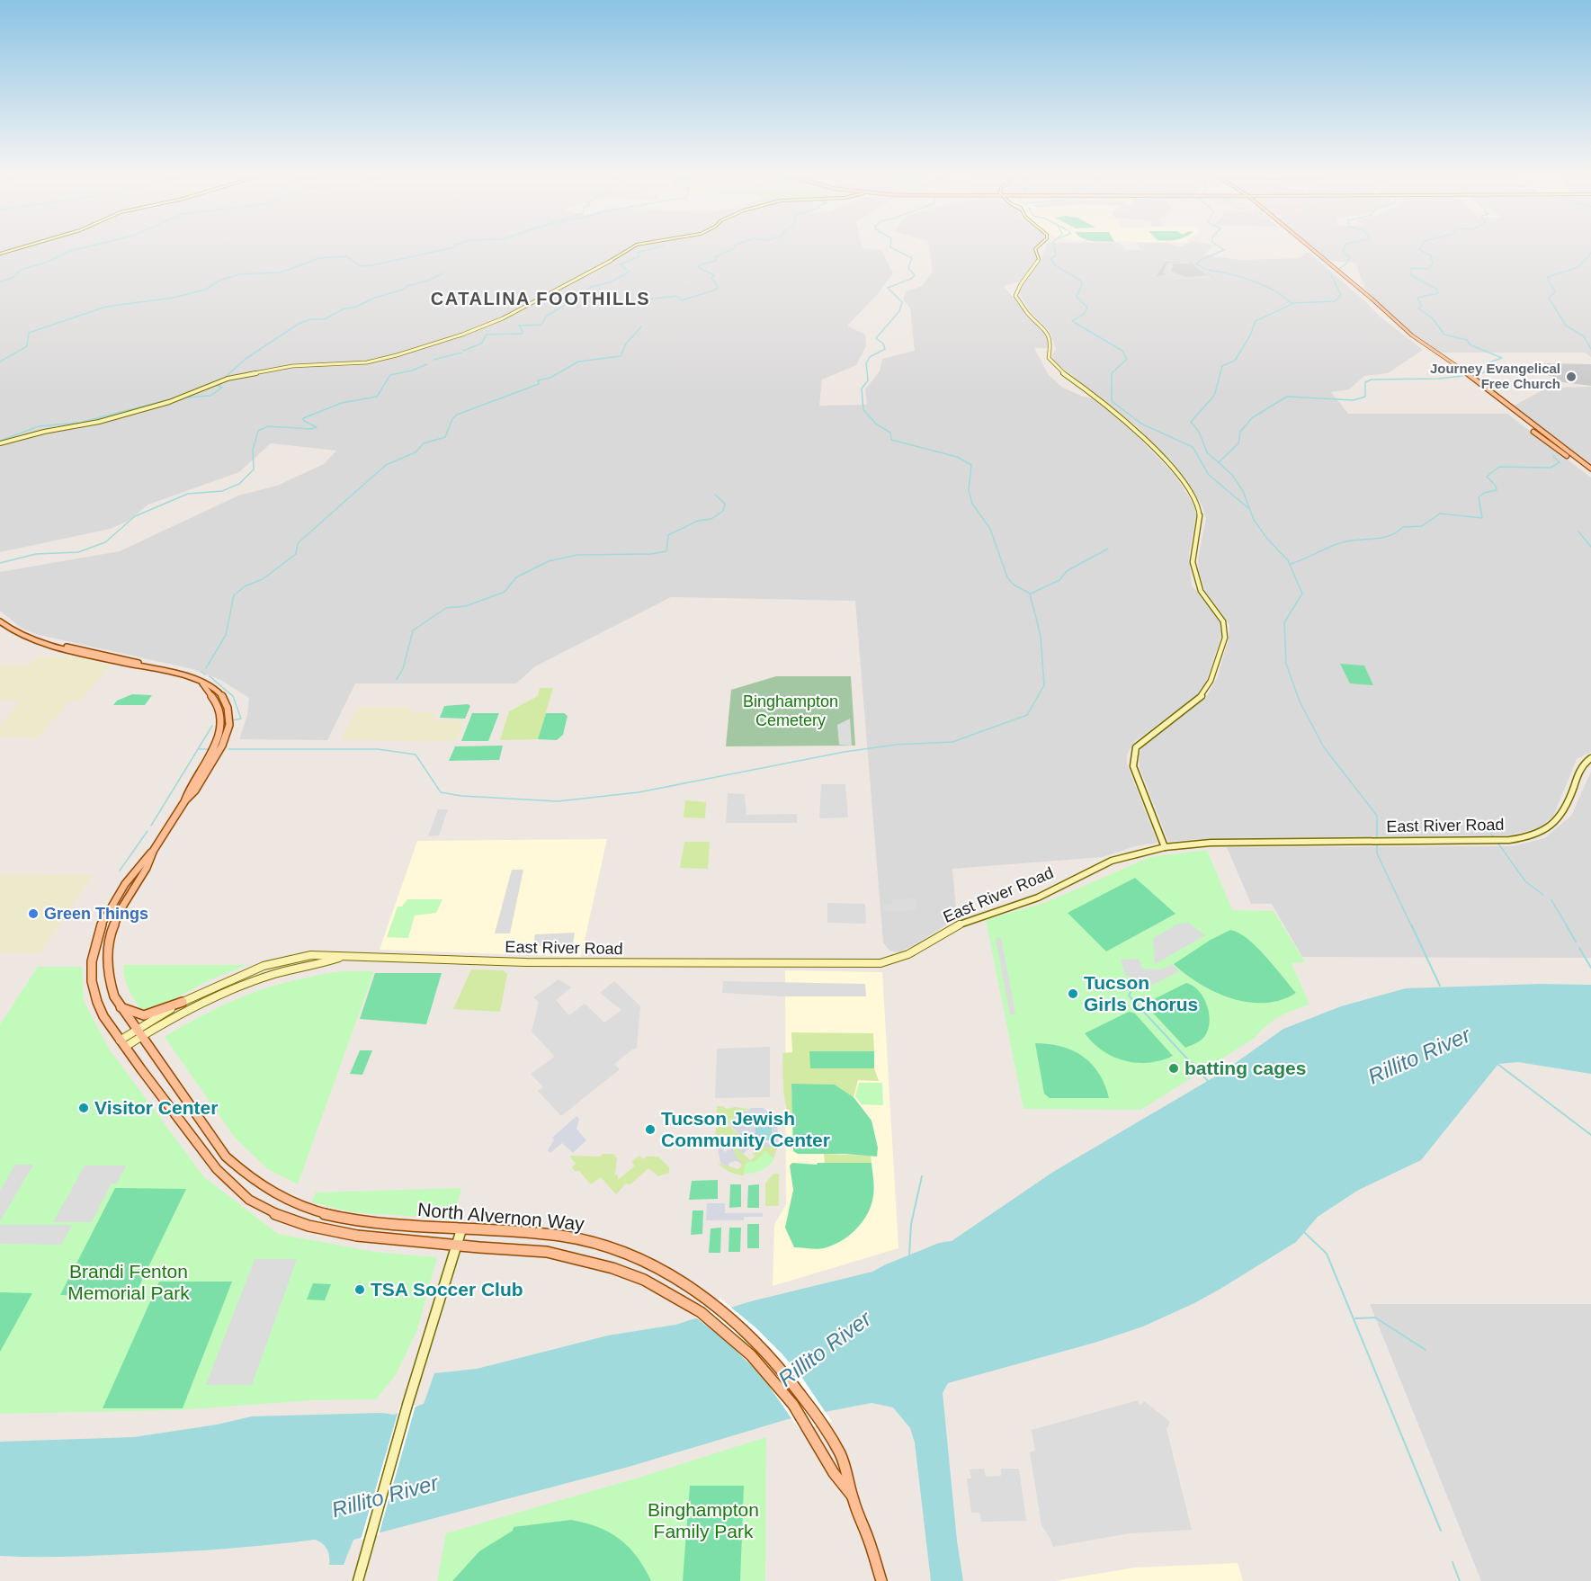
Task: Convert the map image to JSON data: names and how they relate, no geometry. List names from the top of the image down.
{
  "streets": {
    "main road": ["North Alvernon Way"],
    "street": ["East River Road"]
  },
  "crossings": [
    ["East River Road", "North Alvernon Way"]
  ],
  "districts": ["CATALINA FOOTHILLS"],
  "water": ["Rillito River"],
  "parks": ["Binghampton Cemetery", "Brandi Fenton Memorial Park", "Binghampton Family Park"],
  "places": [
    "Journey Evangelical Free Church",
    "Green Things",
    "Tucson Girls Chorus",
    "batting cages",
    "Visitor Center",
    "Tucson Jewish Community Center",
    "TSA Soccer Club"
  ]
}
